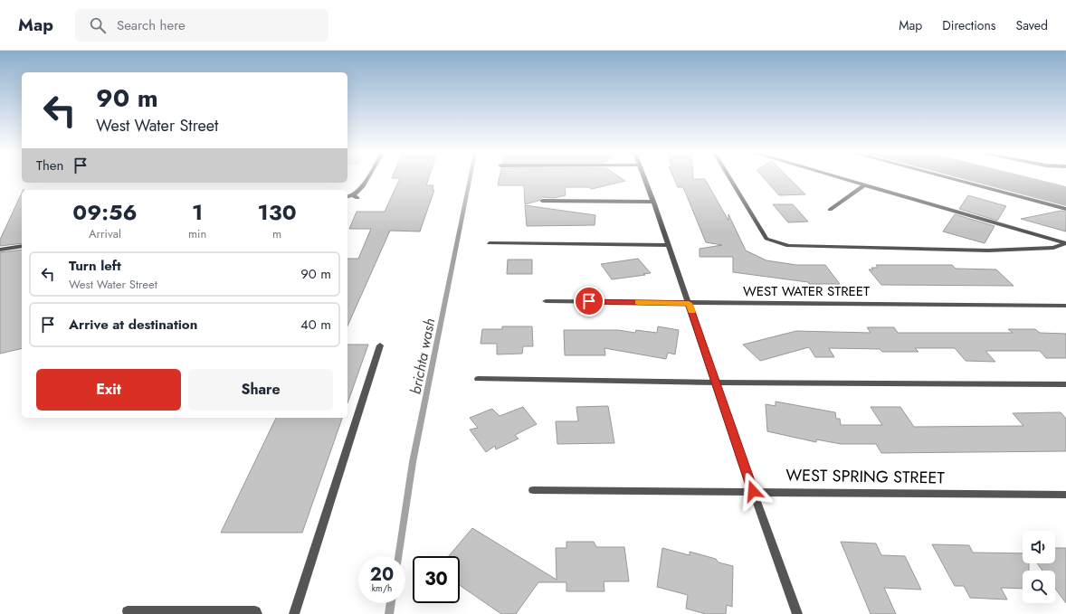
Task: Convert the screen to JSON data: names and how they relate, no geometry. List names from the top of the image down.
{
  "streets": {
    "street": ["WEST WATER STREET", "WEST SPRING STREET"]
  },
  "water": ["brichta wash"],
  "page": {
    "header": "Map",
    "search": "Search here",
    "nav": ["Map", "Directions", "Saved"],
    "turn": ["90 m", "West Water Street"],
    "then": "Then",
    "eta": [
      "09:56",
      "Arrival",
      "1",
      "min",
      "130",
      "m"
    ],
    "list": [
      {
        "name": "Turn left",
        "note": "West Water Street",
        "value": "90 m"
      },
      {
        "name": "Arrive at destination",
        "value": "40 m"
      }
    ],
    "buttons": ["Exit", "Share"],
    "speed": "20 km/h",
    "limit": "30"
  }
}
